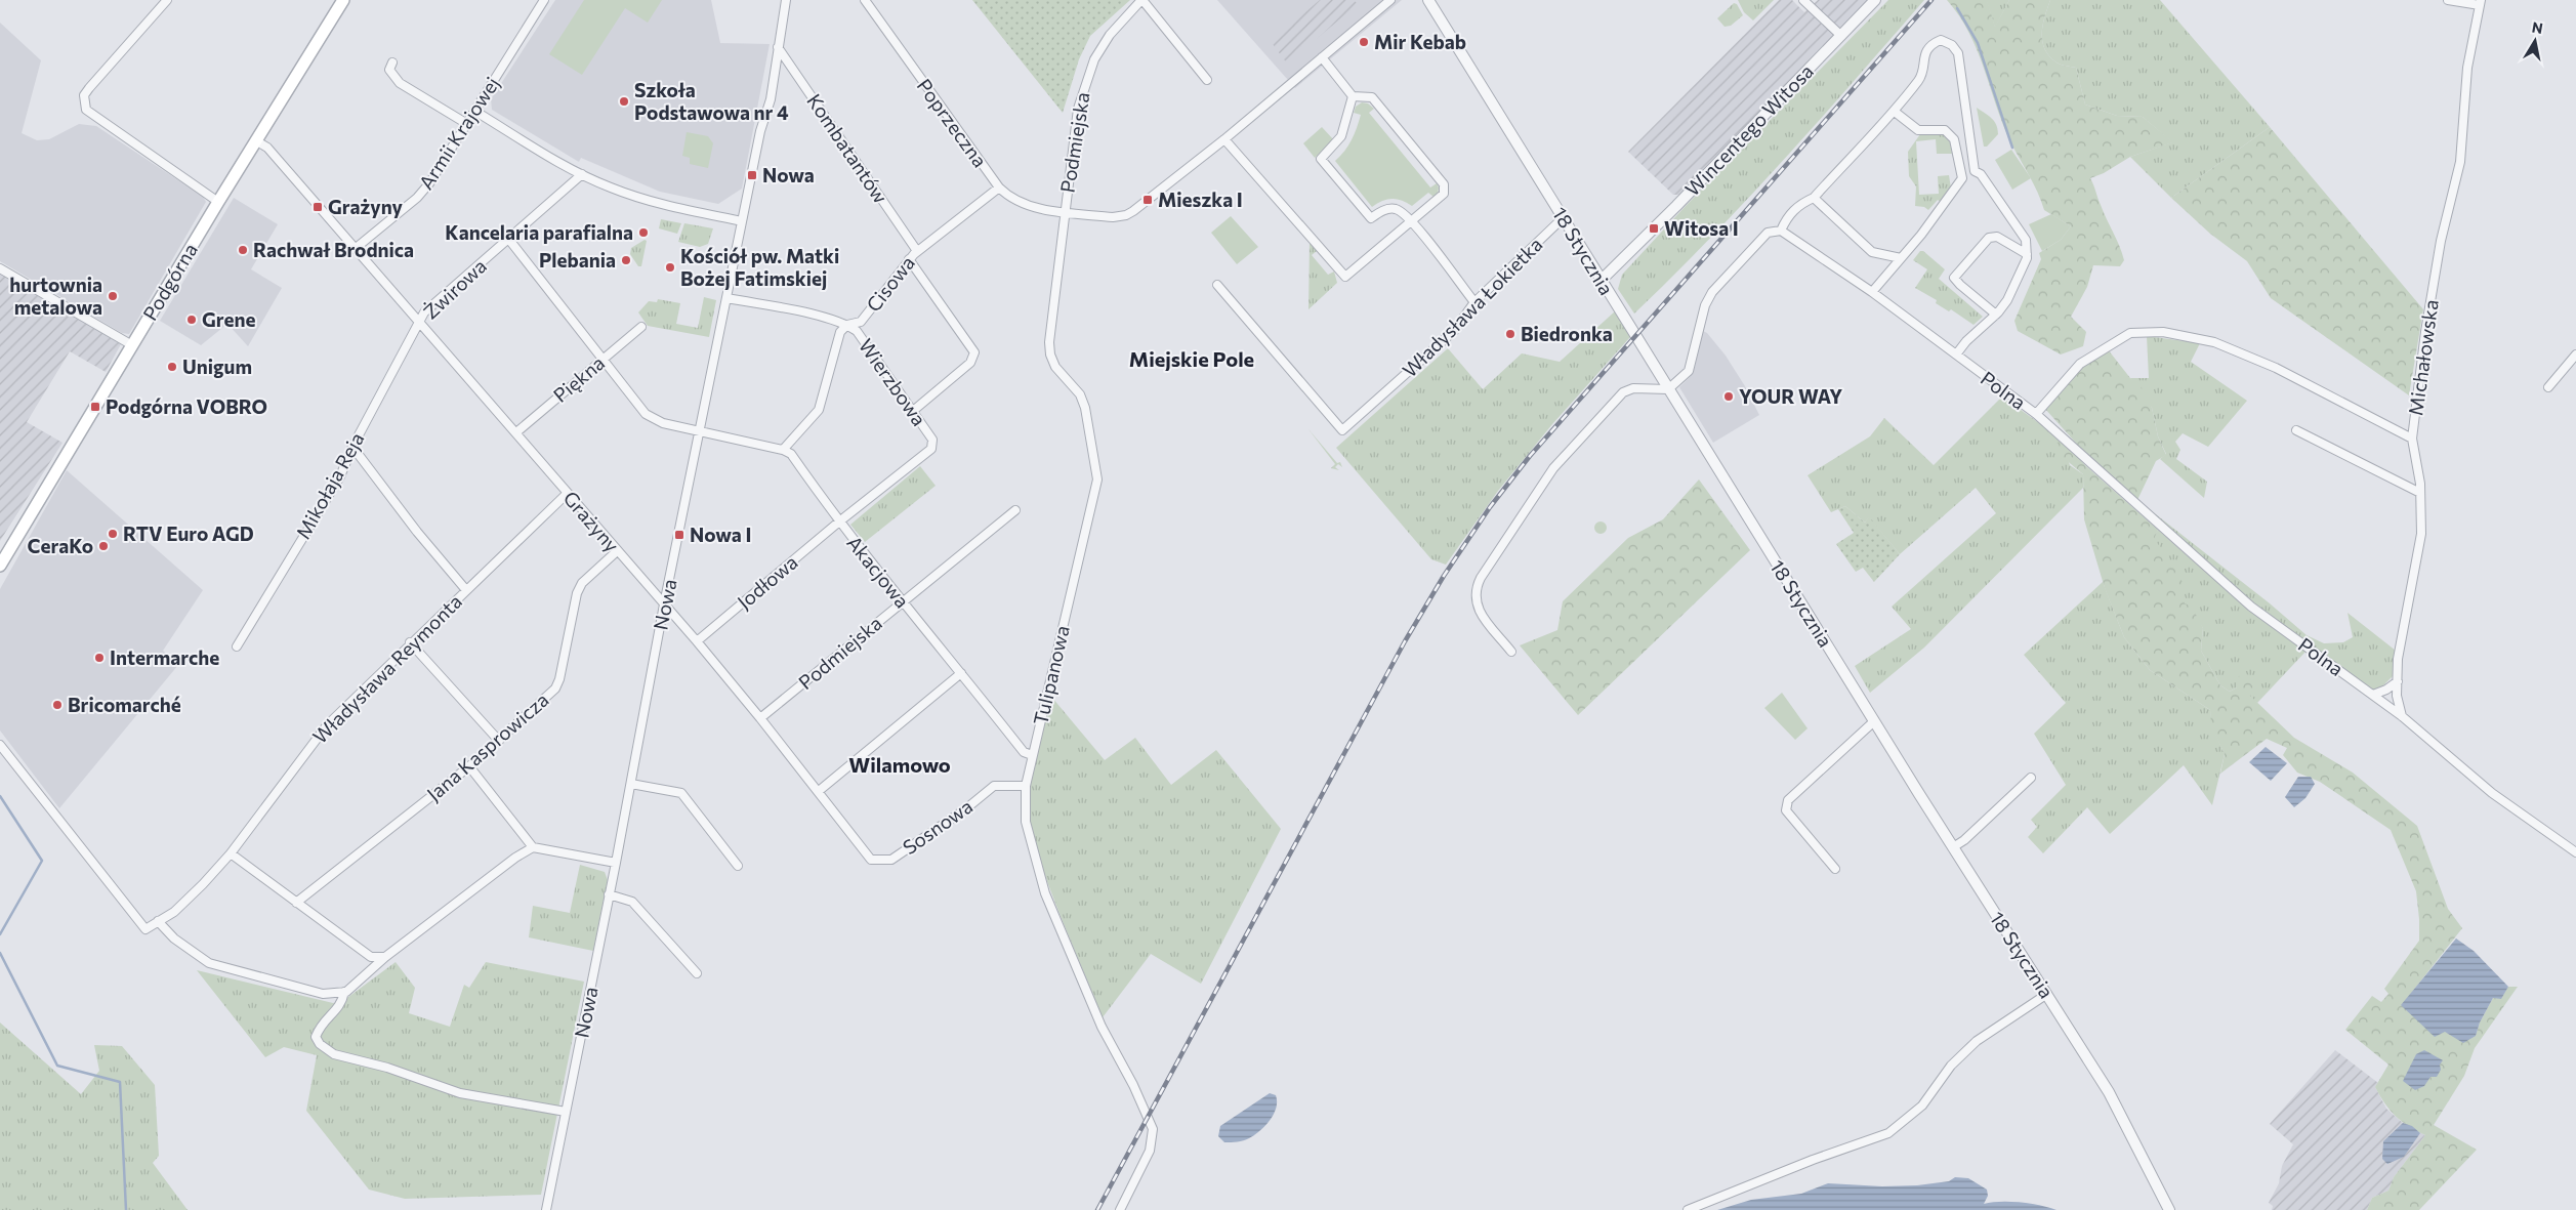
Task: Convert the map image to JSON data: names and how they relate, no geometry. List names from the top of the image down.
{
  "streets": {
    "main road": ["Podgórna"],
    "street": [
      "Poprzeczna",
      "Wincentego Witosa",
      "Armii Krajowej",
      "Podmiejska",
      "Kombatantów",
      "18 Stycznia",
      "Cisowa",
      "Żwirowa",
      "Władysława Łokietka",
      "Michałowska",
      "Piękna",
      "Wierzbowa",
      "Polna",
      "Mikołaja Reja",
      "Grażyny",
      "Akacjowa",
      "Jodłowa",
      "Nowa",
      "Władysława Reymonta",
      "Tulipanowa",
      "Jana Kasprowicza",
      "Sosnowa"
    ]
  },
  "crossings": [
    ["Poprzeczna", "Podmiejska"],
    ["Poprzeczna", "Cisowa"],
    ["Poprzeczna", "Tulipanowa"],
    ["Wincentego Witosa", "18 Stycznia"],
    ["Armii Krajowej", "Grażyny"],
    ["Podmiejska", "Grażyny"],
    ["Podmiejska", "Akacjowa"],
    ["Podmiejska", "Tulipanowa"],
    ["Kombatantów", "Cisowa"],
    ["Kombatantów", "Nowa"],
    ["18 Stycznia", "Władysława Łokietka"],
    ["Podgórna", "Grażyny"],
    ["Cisowa", "Wierzbowa"],
    ["Cisowa", "Akacjowa"],
    ["Żwirowa", "Mikołaja Reja"],
    ["Żwirowa", "Grażyny"],
    ["Michałowska", "Polna"],
    ["Piękna", "Grażyny"],
    ["Wierzbowa", "Akacjowa"],
    ["Wierzbowa", "Jodłowa"],
    ["Wierzbowa", "Nowa"],
    ["Mikołaja Reja", "Grażyny"],
    ["Grażyny", "Jodłowa"],
    ["Grażyny", "Nowa"],
    ["Grażyny", "Władysława Reymonta"],
    ["Grażyny", "Jana Kasprowicza"],
    ["Grażyny", "Sosnowa"],
    ["Akacjowa", "Jodłowa"],
    ["Akacjowa", "Tulipanowa"],
    ["Tulipanowa", "Sosnowa"]
  ],
  "districts": ["Miejskie Pole", "Wilamowo"],
  "places": {
    "other": [
      "Mir Kebab",
      "Szkoła Podstawowa nr 4",
      "Kancelaria parafialna",
      "Rachwał Brodnica",
      "Plebania",
      "Kościół pw. Matki Bożej Fatimskiej",
      "hurtownia metalowa",
      "Grene",
      "Biedronka",
      "Unigum",
      "YOUR WAY",
      "RTV Euro AGD",
      "CeraKo",
      "Intermarche",
      "Bricomarché"
    ],
    "transit": [
      "Nowa",
      "Mieszka I",
      "Grażyny",
      "Witosa I",
      "Podgórna VOBRO",
      "Nowa I"
    ]
  },
  "north": "top"
}
